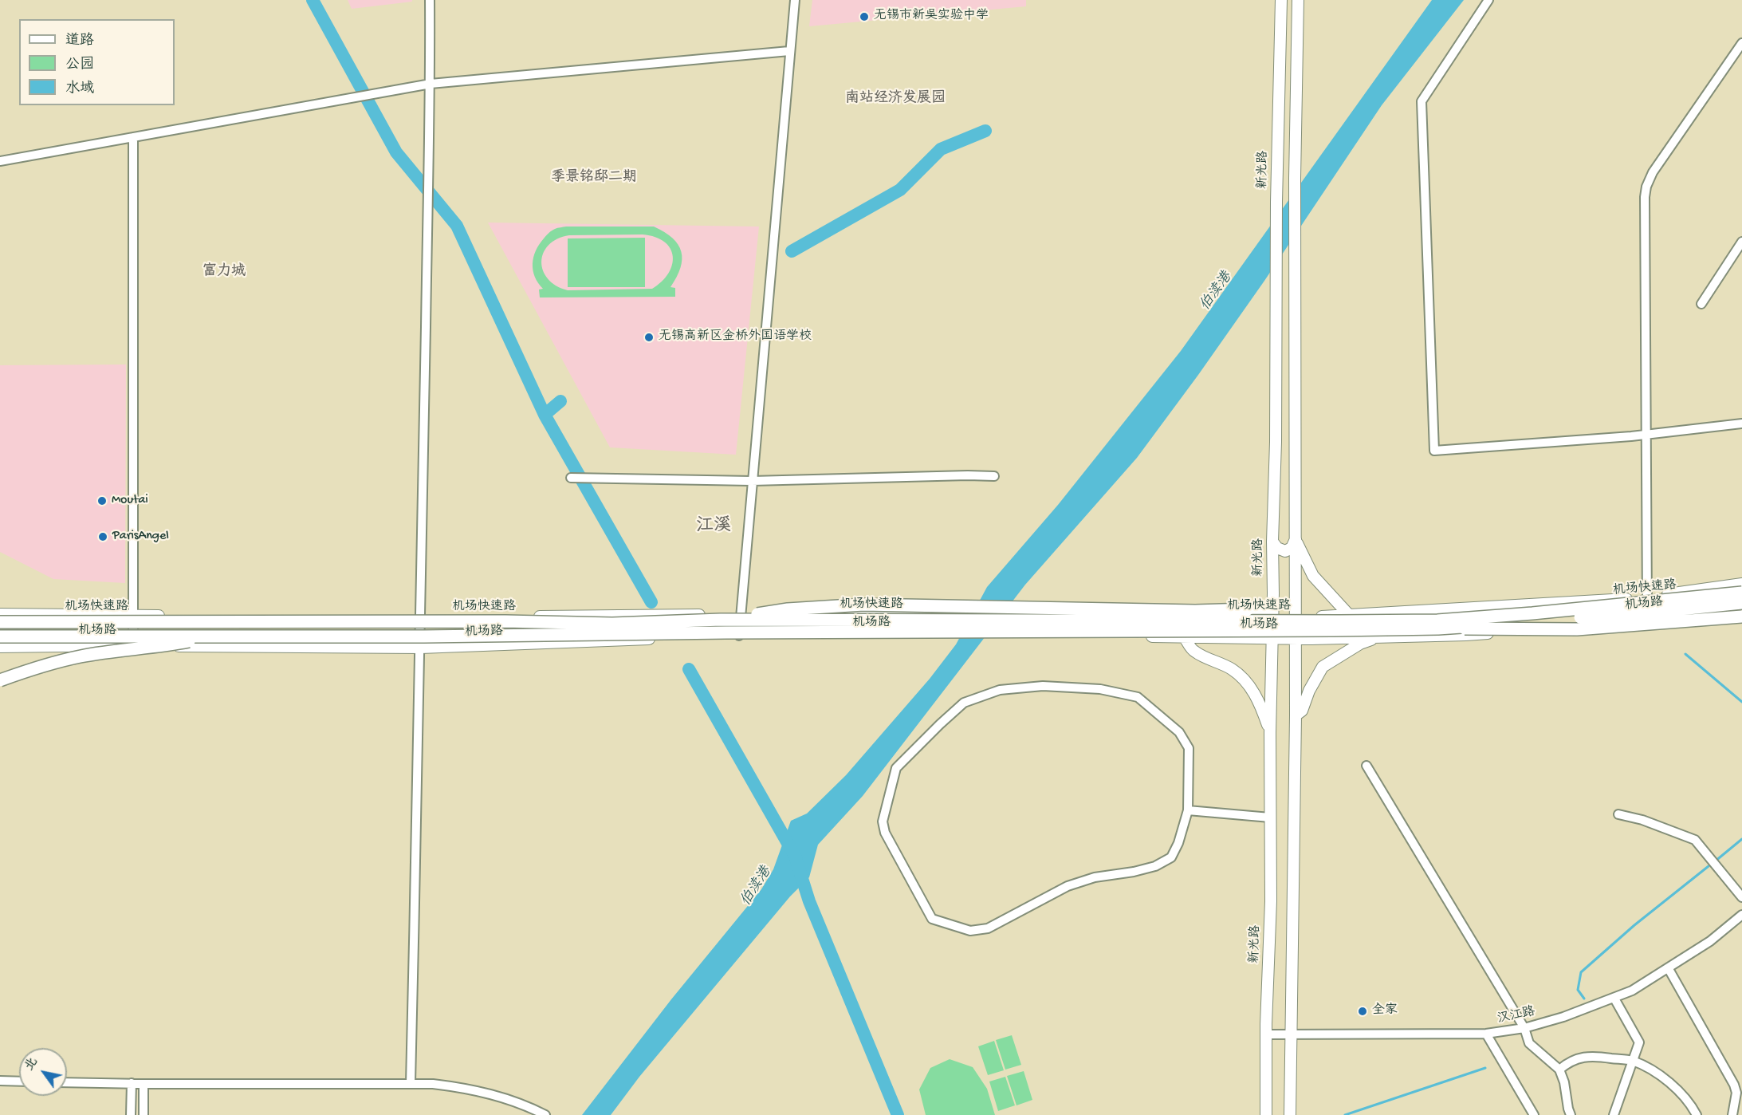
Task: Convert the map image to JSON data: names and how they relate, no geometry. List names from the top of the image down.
{
  "streets": {
    "highway": ["机场快速路"],
    "main road": ["新光路", "机场路"],
    "street": ["汉江路"]
  },
  "crossings": [
    ["新光路", "机场路"],
    ["新光路", "汉江路"]
  ],
  "districts": [
    "南站经济发展园",
    "季景铭邸二期",
    "富力城",
    "江溪"
  ],
  "water": ["伯渎港"],
  "places": [
    "无锡市新吴实验中学",
    "无锡高新区金桥外国语学校",
    "Moutai",
    "ParisAngel",
    "全家"
  ],
  "legend": ["道路", "公园", "水域"],
  "north": "top left"
}
